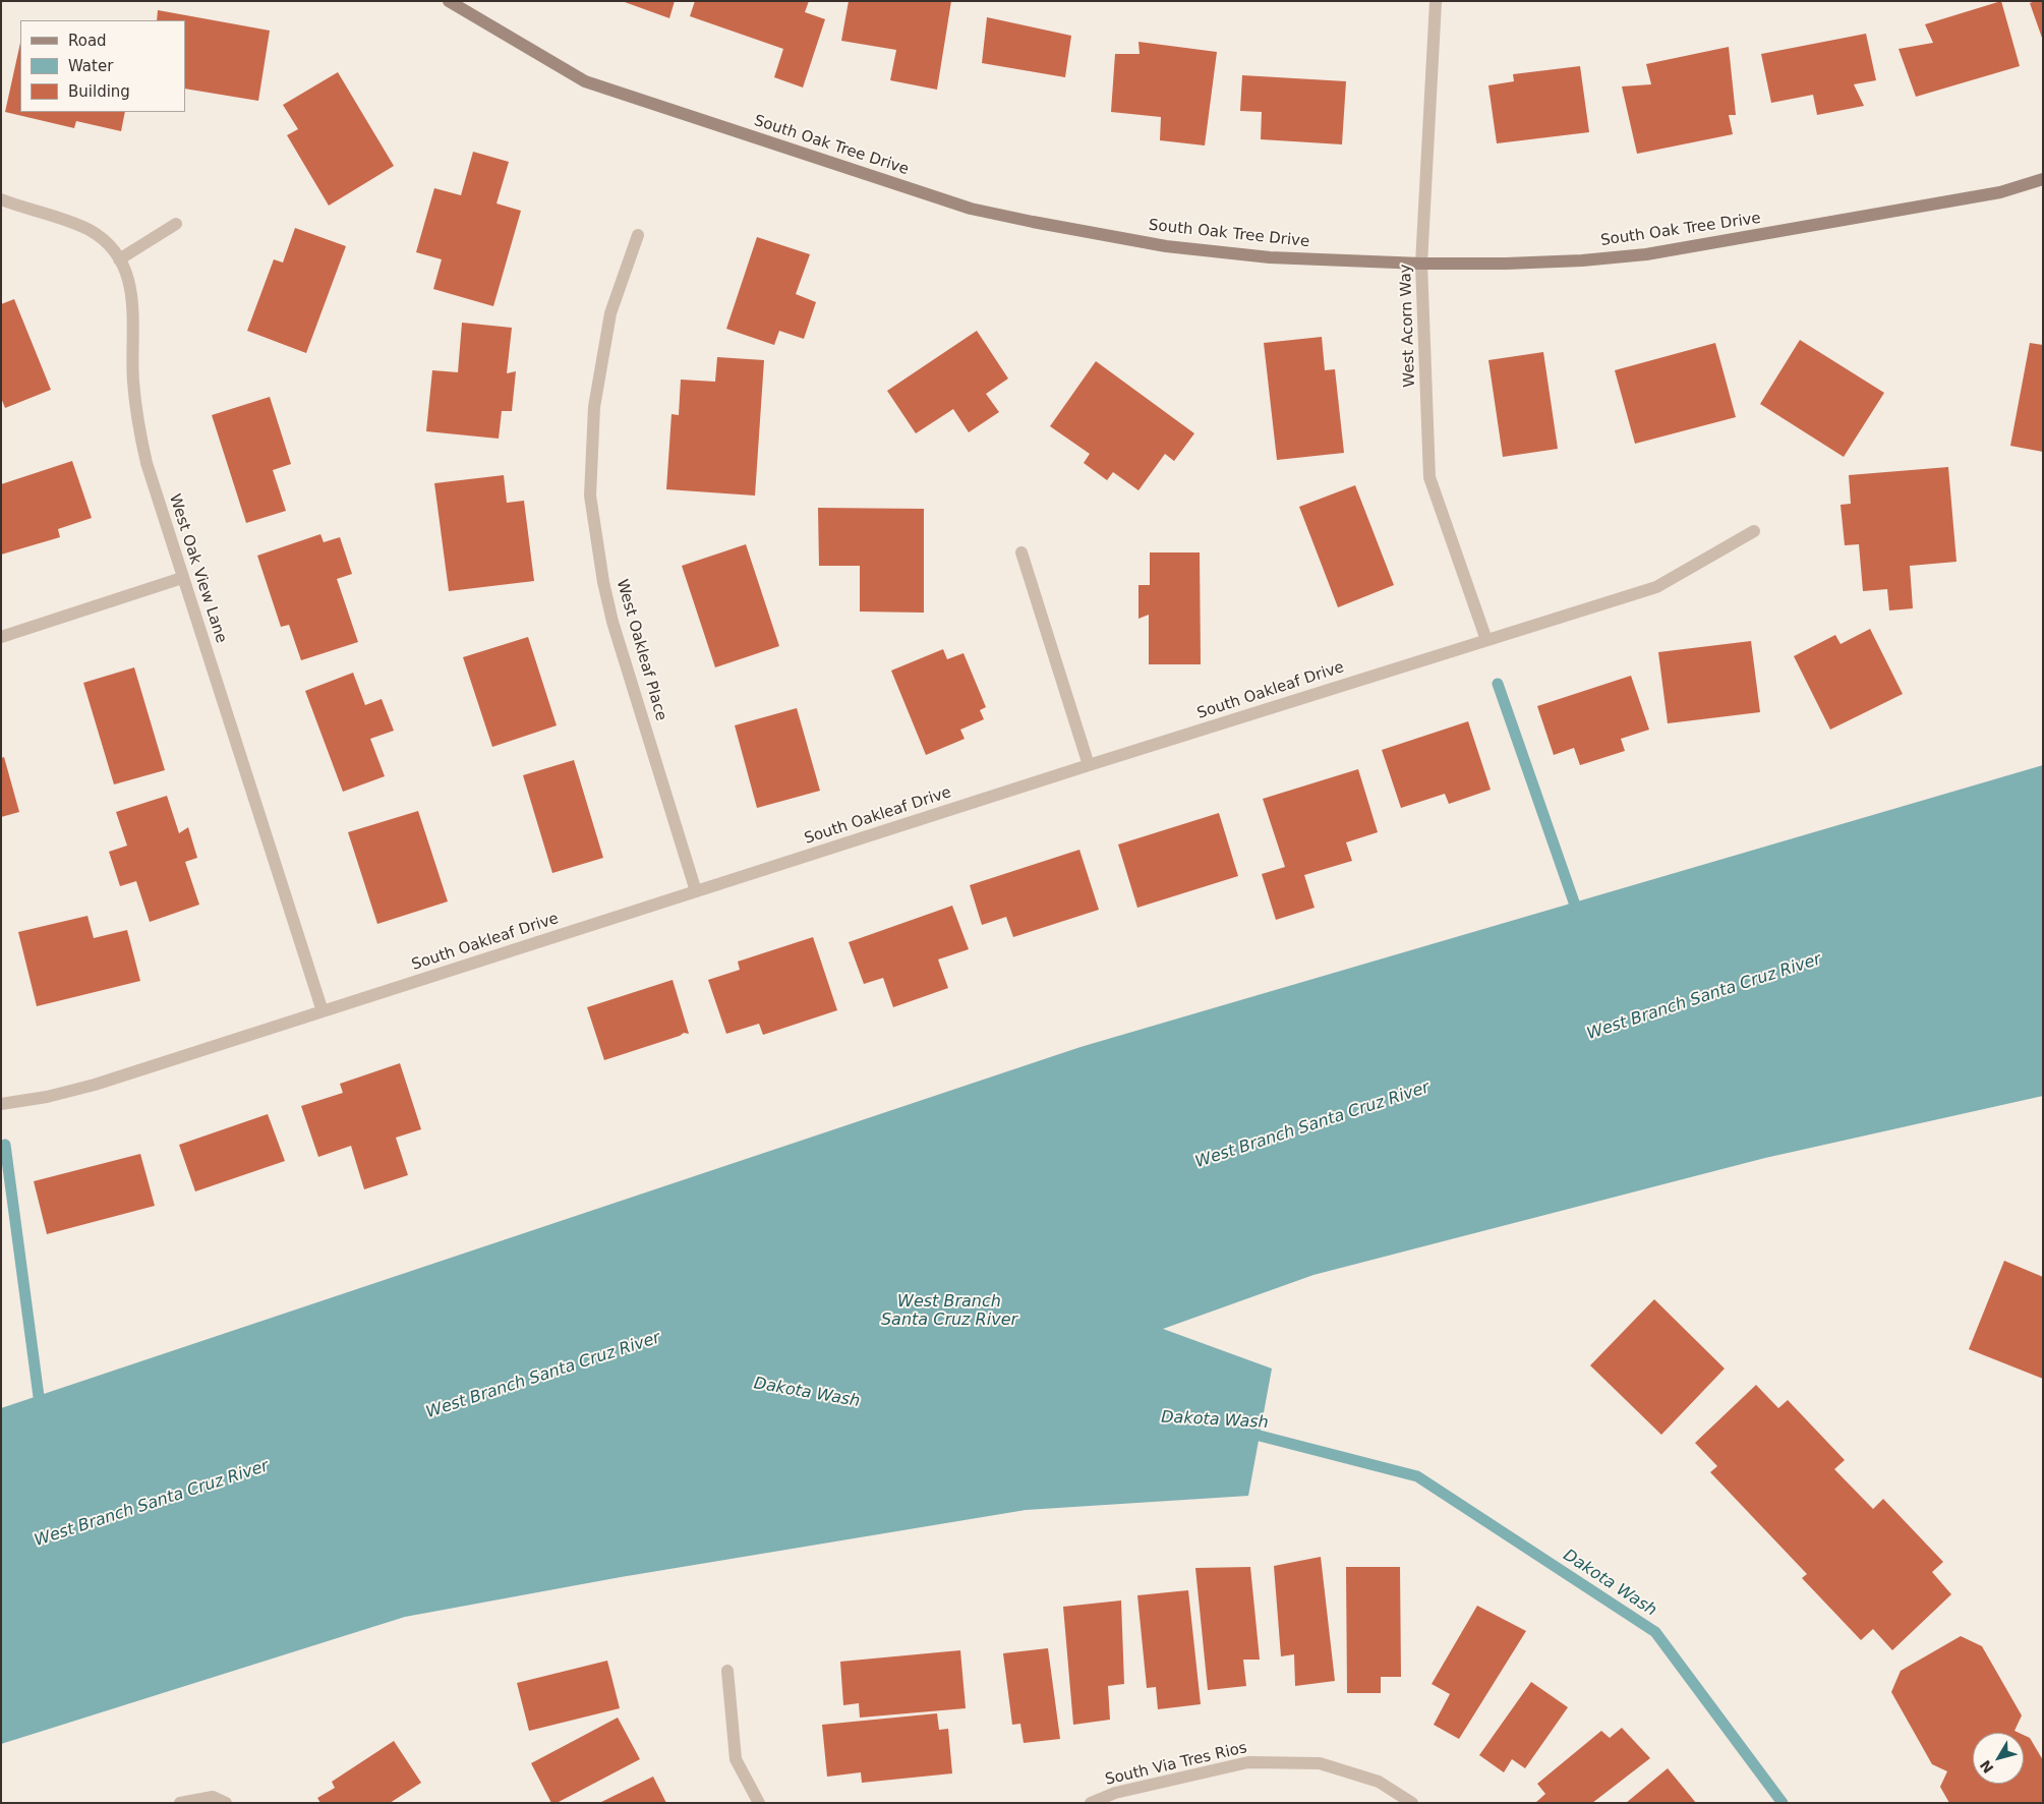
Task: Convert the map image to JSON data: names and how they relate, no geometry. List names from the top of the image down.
{
  "streets": {
    "street": [
      "South Oak Tree Drive",
      "West Acorn Way",
      "West Oak View Lane",
      "West Oakleaf Place",
      "South Oakleaf Drive",
      "South Via Tres Rios"
    ]
  },
  "crossings": [
    ["South Oak Tree Drive", "West Acorn Way"],
    ["West Acorn Way", "South Oakleaf Drive"],
    ["West Oak View Lane", "South Oakleaf Drive"],
    ["West Oakleaf Place", "South Oakleaf Drive"]
  ],
  "water": ["West Branch Santa Cruz River", "Dakota Wash"],
  "legend": ["Road", "Water", "Building"],
  "north": "bottom left"
}
